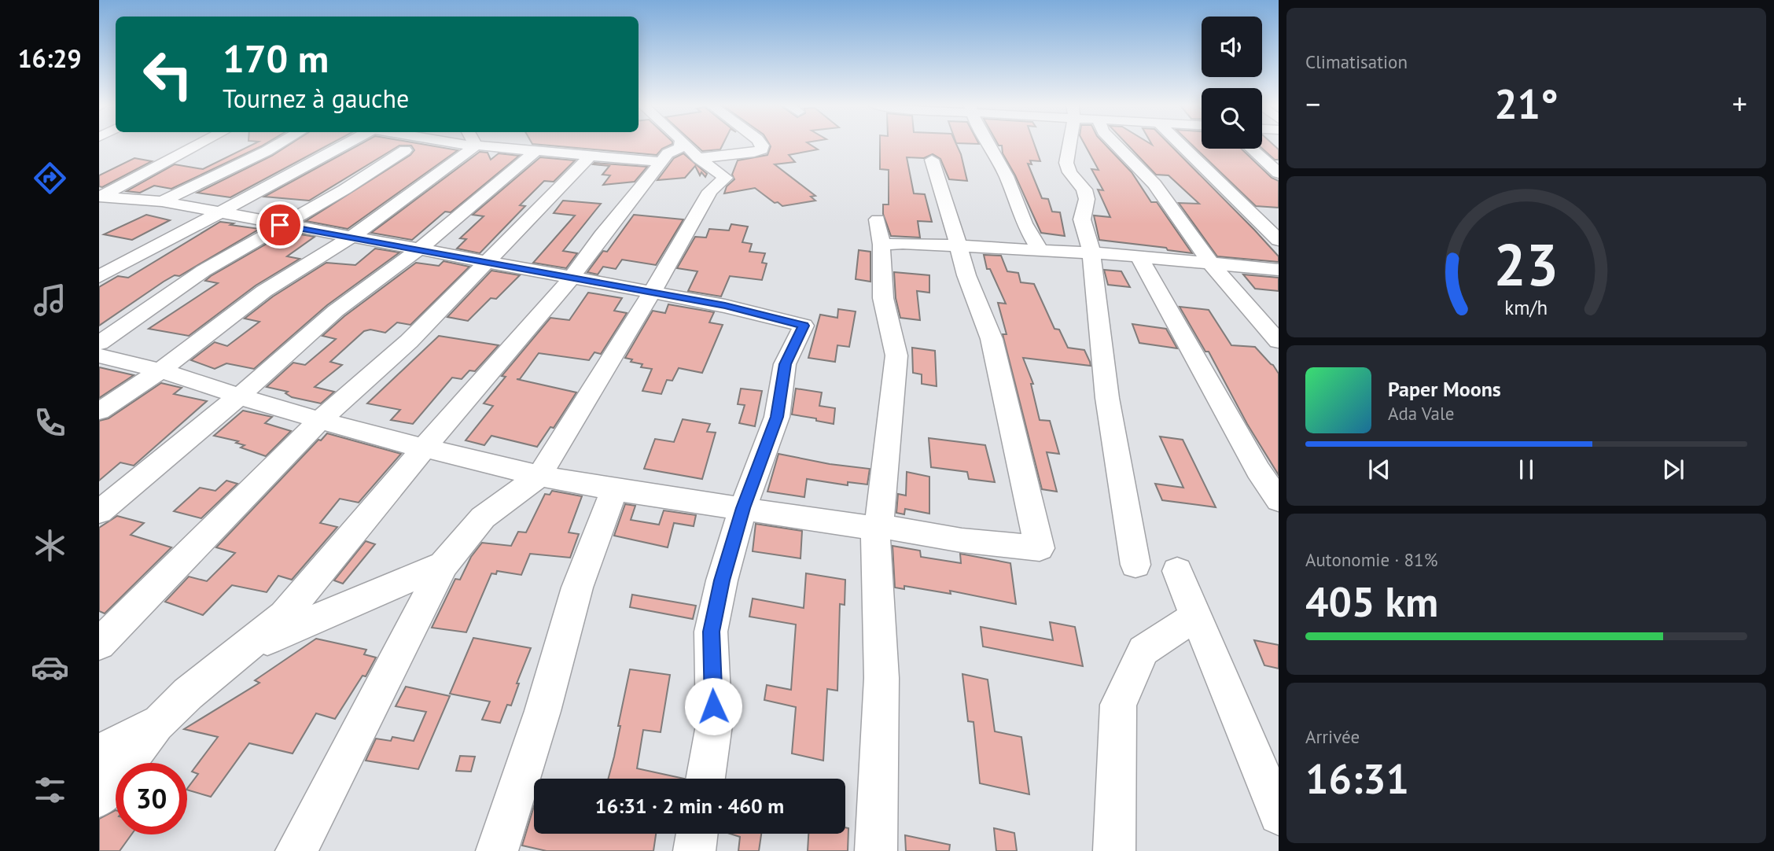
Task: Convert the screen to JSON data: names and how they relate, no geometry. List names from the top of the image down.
{
  "page": {
    "tabs": "16:29",
    "tile": [
      "Climatisation",
      ["Autonomie · 81%", "405 km"],
      ["Arrivée", "16:31"]
    ],
    "turn": ["170 m", "Tournez à gauche"],
    "heat": ["−", "21°", "+"],
    "song": ["Paper Moons", "Ada Vale"],
    "limit": "30",
    "trip": "16:31 · 2 min · 460 m",
    "gauge": ["23", "km/h"]
  }
}
